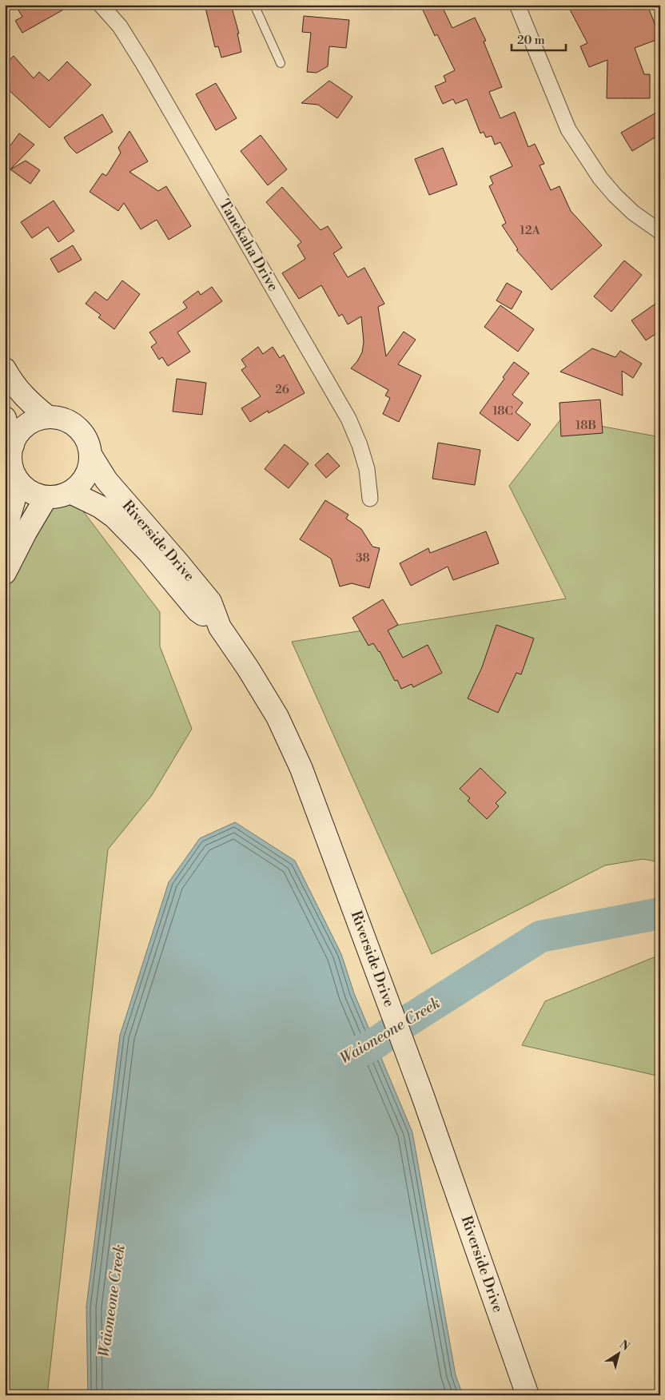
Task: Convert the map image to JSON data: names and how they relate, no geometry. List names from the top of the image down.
{
  "streets": {
    "main road": ["Riverside Drive"],
    "street": ["Tanekaha Drive"]
  },
  "water": ["Waioneone Creek"],
  "house_numbers": [
    "12A",
    "26",
    "18C",
    "18B",
    "38"
  ],
  "scale_bar": "20 m",
  "north": "top right"
}
